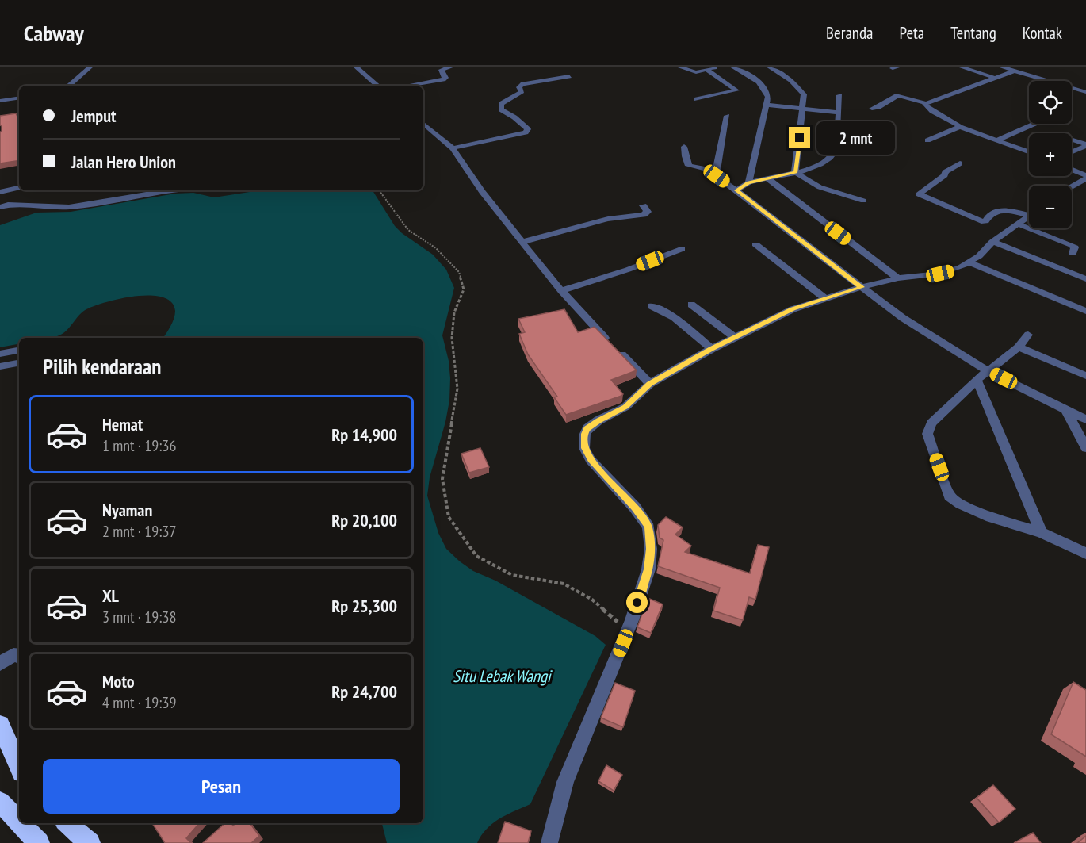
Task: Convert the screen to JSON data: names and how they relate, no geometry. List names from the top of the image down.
{
  "water": ["Situ Lebak Wangi"],
  "page": {
    "header": "Cabway",
    "nav": [
      "Beranda",
      "Peta",
      "Tentang",
      "Kontak"
    ],
    "map_buttons": ["+", "−"],
    "banner": ["Jemput", "Jalan Hero Union"],
    "bubble": "2 mnt",
    "heading": "Pilih kendaraan",
    "list": [
      {
        "name": "Hemat",
        "note": "1 mnt · 19:36",
        "value": "Rp 14,900"
      },
      {
        "name": "Nyaman",
        "note": "2 mnt · 19:37",
        "value": "Rp 20,100"
      },
      {
        "name": "XL",
        "note": "3 mnt · 19:38",
        "value": "Rp 25,300"
      },
      {
        "name": "Moto",
        "note": "4 mnt · 19:39",
        "value": "Rp 24,700"
      }
    ],
    "buttons": "Pesan"
  }
}
